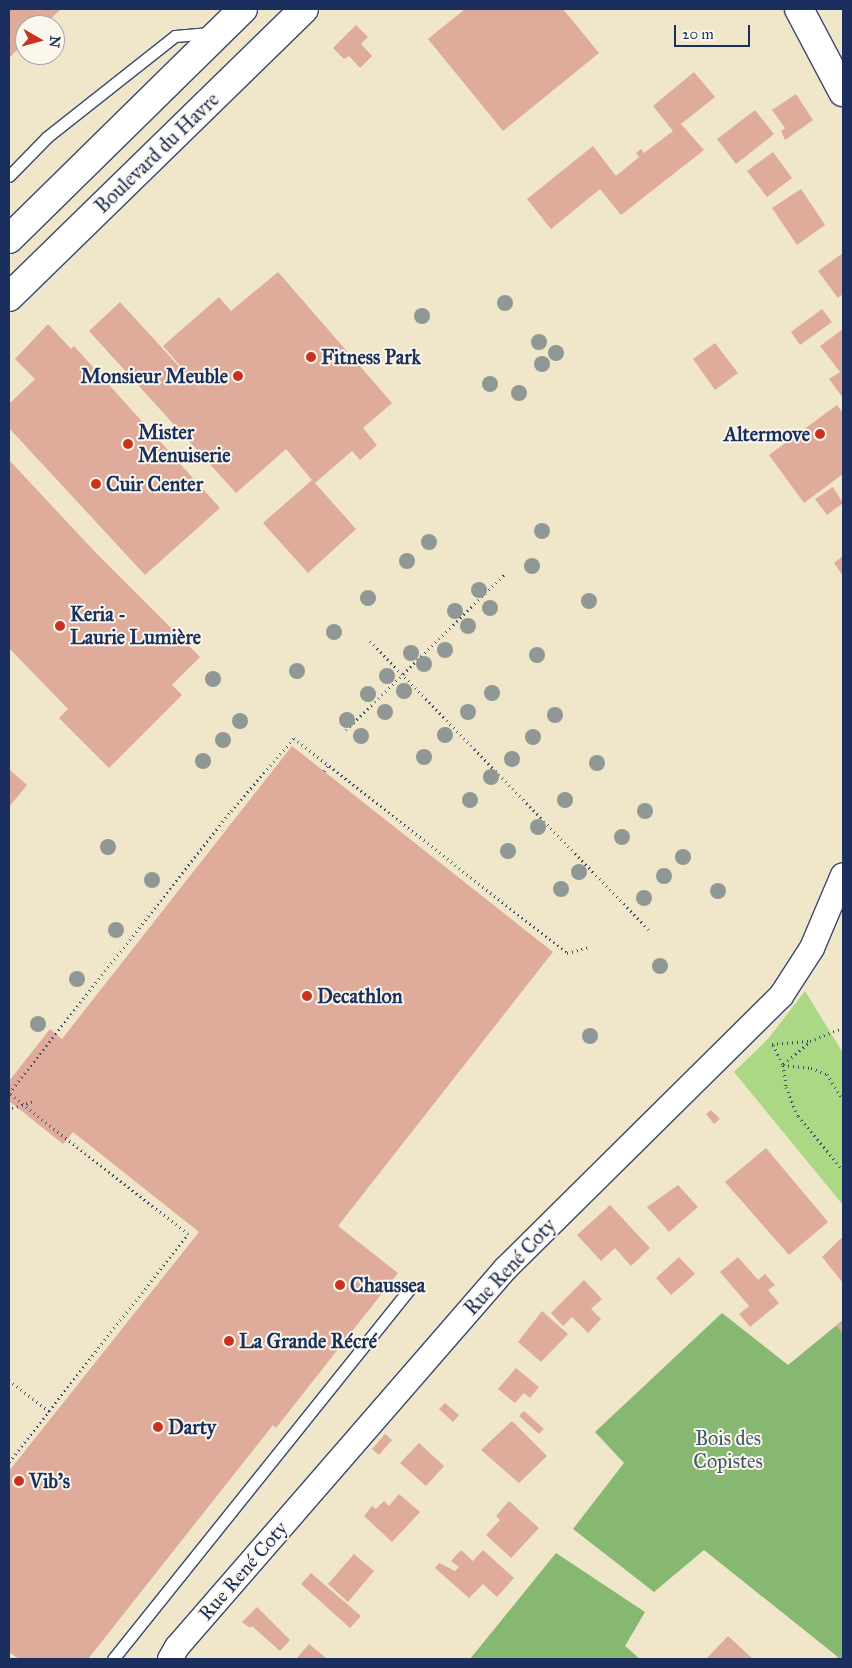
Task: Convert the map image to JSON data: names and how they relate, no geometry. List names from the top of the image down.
{
  "streets": {
    "main road": ["Boulevard du Havre"],
    "street": ["Rue René Coty"]
  },
  "parks": ["Bois des Copistes"],
  "places": [
    "Fitness Park",
    "Monsieur Meuble",
    "Altermove",
    "Mister Menuiserie",
    "Cuir Center",
    "Keria - Laurie Lumière",
    "Decathlon",
    "Chaussea",
    "La Grande Récré",
    "Darty",
    "Vib's"
  ],
  "scale_bar": "20 m",
  "north": "right"
}
